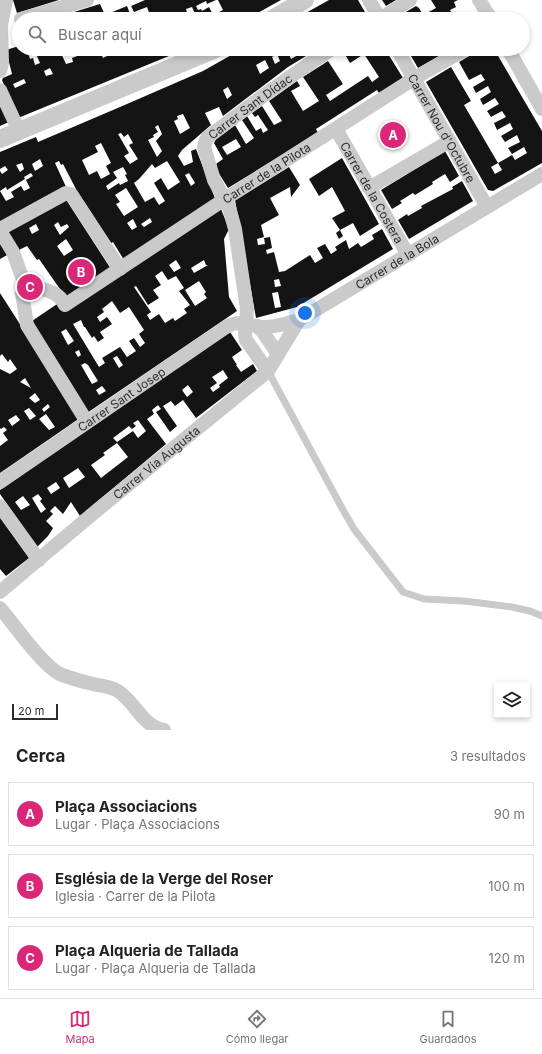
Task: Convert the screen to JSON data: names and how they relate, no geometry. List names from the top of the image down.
{
  "streets": {
    "street": [
      "Carrer Sant Dídac",
      "Carrer Nou d'Octubre",
      "Carrer de la Pilota",
      "Carrer de la Costera",
      "Carrer de la Bola",
      "Carrer Sant Josep",
      "Carrer Via Augusta"
    ]
  },
  "crossings": [
    ["Carrer Sant Dídac", "Carrer de la Pilota"],
    ["Carrer Sant Dídac", "Carrer de la Bola"],
    ["Carrer Sant Dídac", "Carrer Sant Josep"],
    ["Carrer Sant Dídac", "Carrer Via Augusta"],
    ["Carrer Nou d'Octubre", "Carrer de la Pilota"],
    ["Carrer Nou d'Octubre", "Carrer de la Bola"],
    ["Carrer de la Pilota", "Carrer de la Costera"],
    ["Carrer de la Costera", "Carrer de la Bola"],
    ["Carrer de la Bola", "Carrer Sant Josep"],
    ["Carrer de la Bola", "Carrer Via Augusta"]
  ],
  "scale_bar": "20 m",
  "page": {
    "search": "Buscar aquí",
    "pins": ["A", "B", "C"],
    "scale": "20 m",
    "heading": ["Cerca", "3 resultados"],
    "list": [
      {
        "mark": "A",
        "name": "Plaça Associacions",
        "note": "Lugar · Plaça Associacions",
        "value": "90 m"
      },
      {
        "mark": "B",
        "name": "Església de la Verge del Roser",
        "note": "Iglesia · Carrer de la Pilota",
        "value": "100 m"
      },
      {
        "mark": "C",
        "name": "Plaça Alqueria de Tallada",
        "note": "Lugar · Plaça Alqueria de Tallada",
        "value": "120 m"
      }
    ],
    "nav": ["Mapa", "Cómo llegar", "Guardados"]
  }
}
